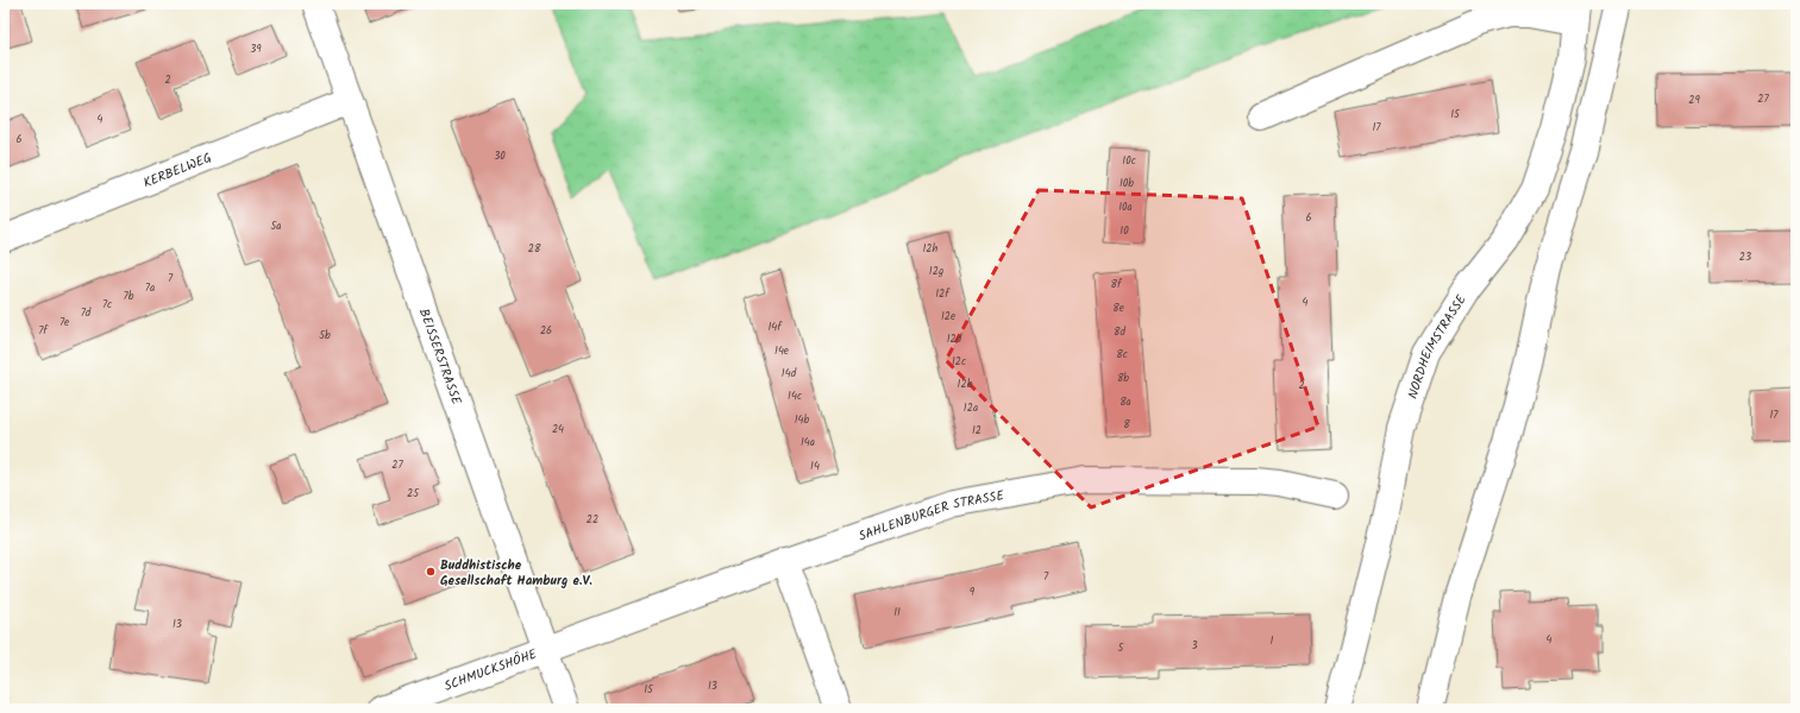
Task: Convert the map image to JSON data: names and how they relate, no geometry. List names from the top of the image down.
{
  "streets": {
    "street": [
      "KERBELWEG",
      "NORDHEIMSTRASSE",
      "BEISSERSTRASSE",
      "SAHLENBURGER STRASSE",
      "SCHMUCKSHÖHE"
    ]
  },
  "crossings": [
    ["KERBELWEG", "BEISSERSTRASSE"],
    ["BEISSERSTRASSE", "SAHLENBURGER STRASSE"],
    ["BEISSERSTRASSE", "SCHMUCKSHÖHE"],
    ["SAHLENBURGER STRASSE", "SCHMUCKSHÖHE"]
  ],
  "places": ["Buddhistische Gesellschaft Hamburg e.V."],
  "house_numbers": [
    "39",
    "2",
    "27",
    "29",
    "15",
    "4",
    "17",
    "6",
    "30",
    "10c",
    "10b",
    "10a",
    "6",
    "5a",
    "10",
    "28",
    "12h",
    "23",
    "12g",
    "7",
    "8f",
    "7a",
    "12f",
    "7b",
    "4",
    "7c",
    "8e",
    "7d",
    "12e",
    "7e",
    "14f",
    "7f",
    "26",
    "8d",
    "5b",
    "12d",
    "14e",
    "8c",
    "12c",
    "14d",
    "8b",
    "12b",
    "2",
    "14c",
    "8a",
    "12a",
    "17",
    "14b",
    "8",
    "24",
    "12",
    "14a",
    "27",
    "14",
    "25",
    "22",
    "7",
    "9",
    "11",
    "13",
    "4",
    "1",
    "3",
    "5",
    "13",
    "15"
  ]
}
